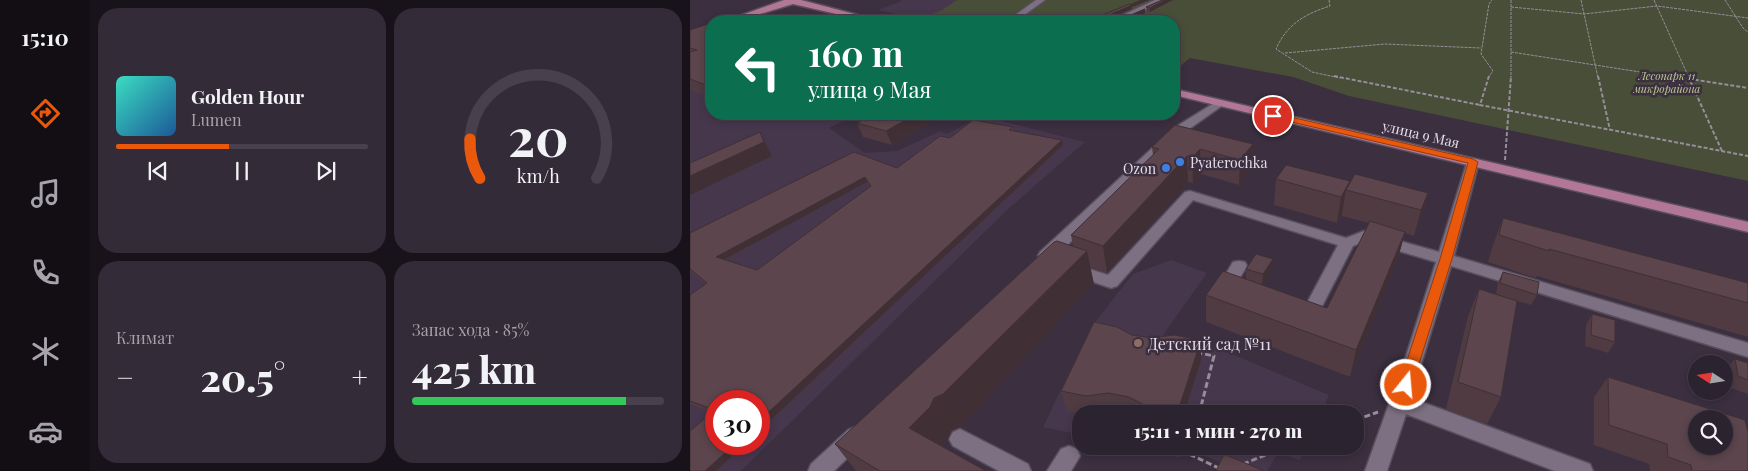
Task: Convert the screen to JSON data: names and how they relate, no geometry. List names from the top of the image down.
{
  "streets": {
    "main road": ["улица 9 Мая"]
  },
  "parks": ["Лесопарк 11 микрорайона"],
  "places": ["Pyaterochka", "Ozon", "Детский сад №11"],
  "north": "left",
  "page": {
    "tabs": "15:10",
    "turn": ["160 m", "улица 9 Мая"],
    "song": ["Golden Hour", "Lumen"],
    "tile": [
      "Климат",
      ["Запас хода · 85%", "425 km"]
    ],
    "heat": ["−", "20.5°", "+"],
    "limit": "30",
    "trip": "15:11 · 1 мин · 270 m",
    "gauge": ["20", "km/h"]
  }
}
